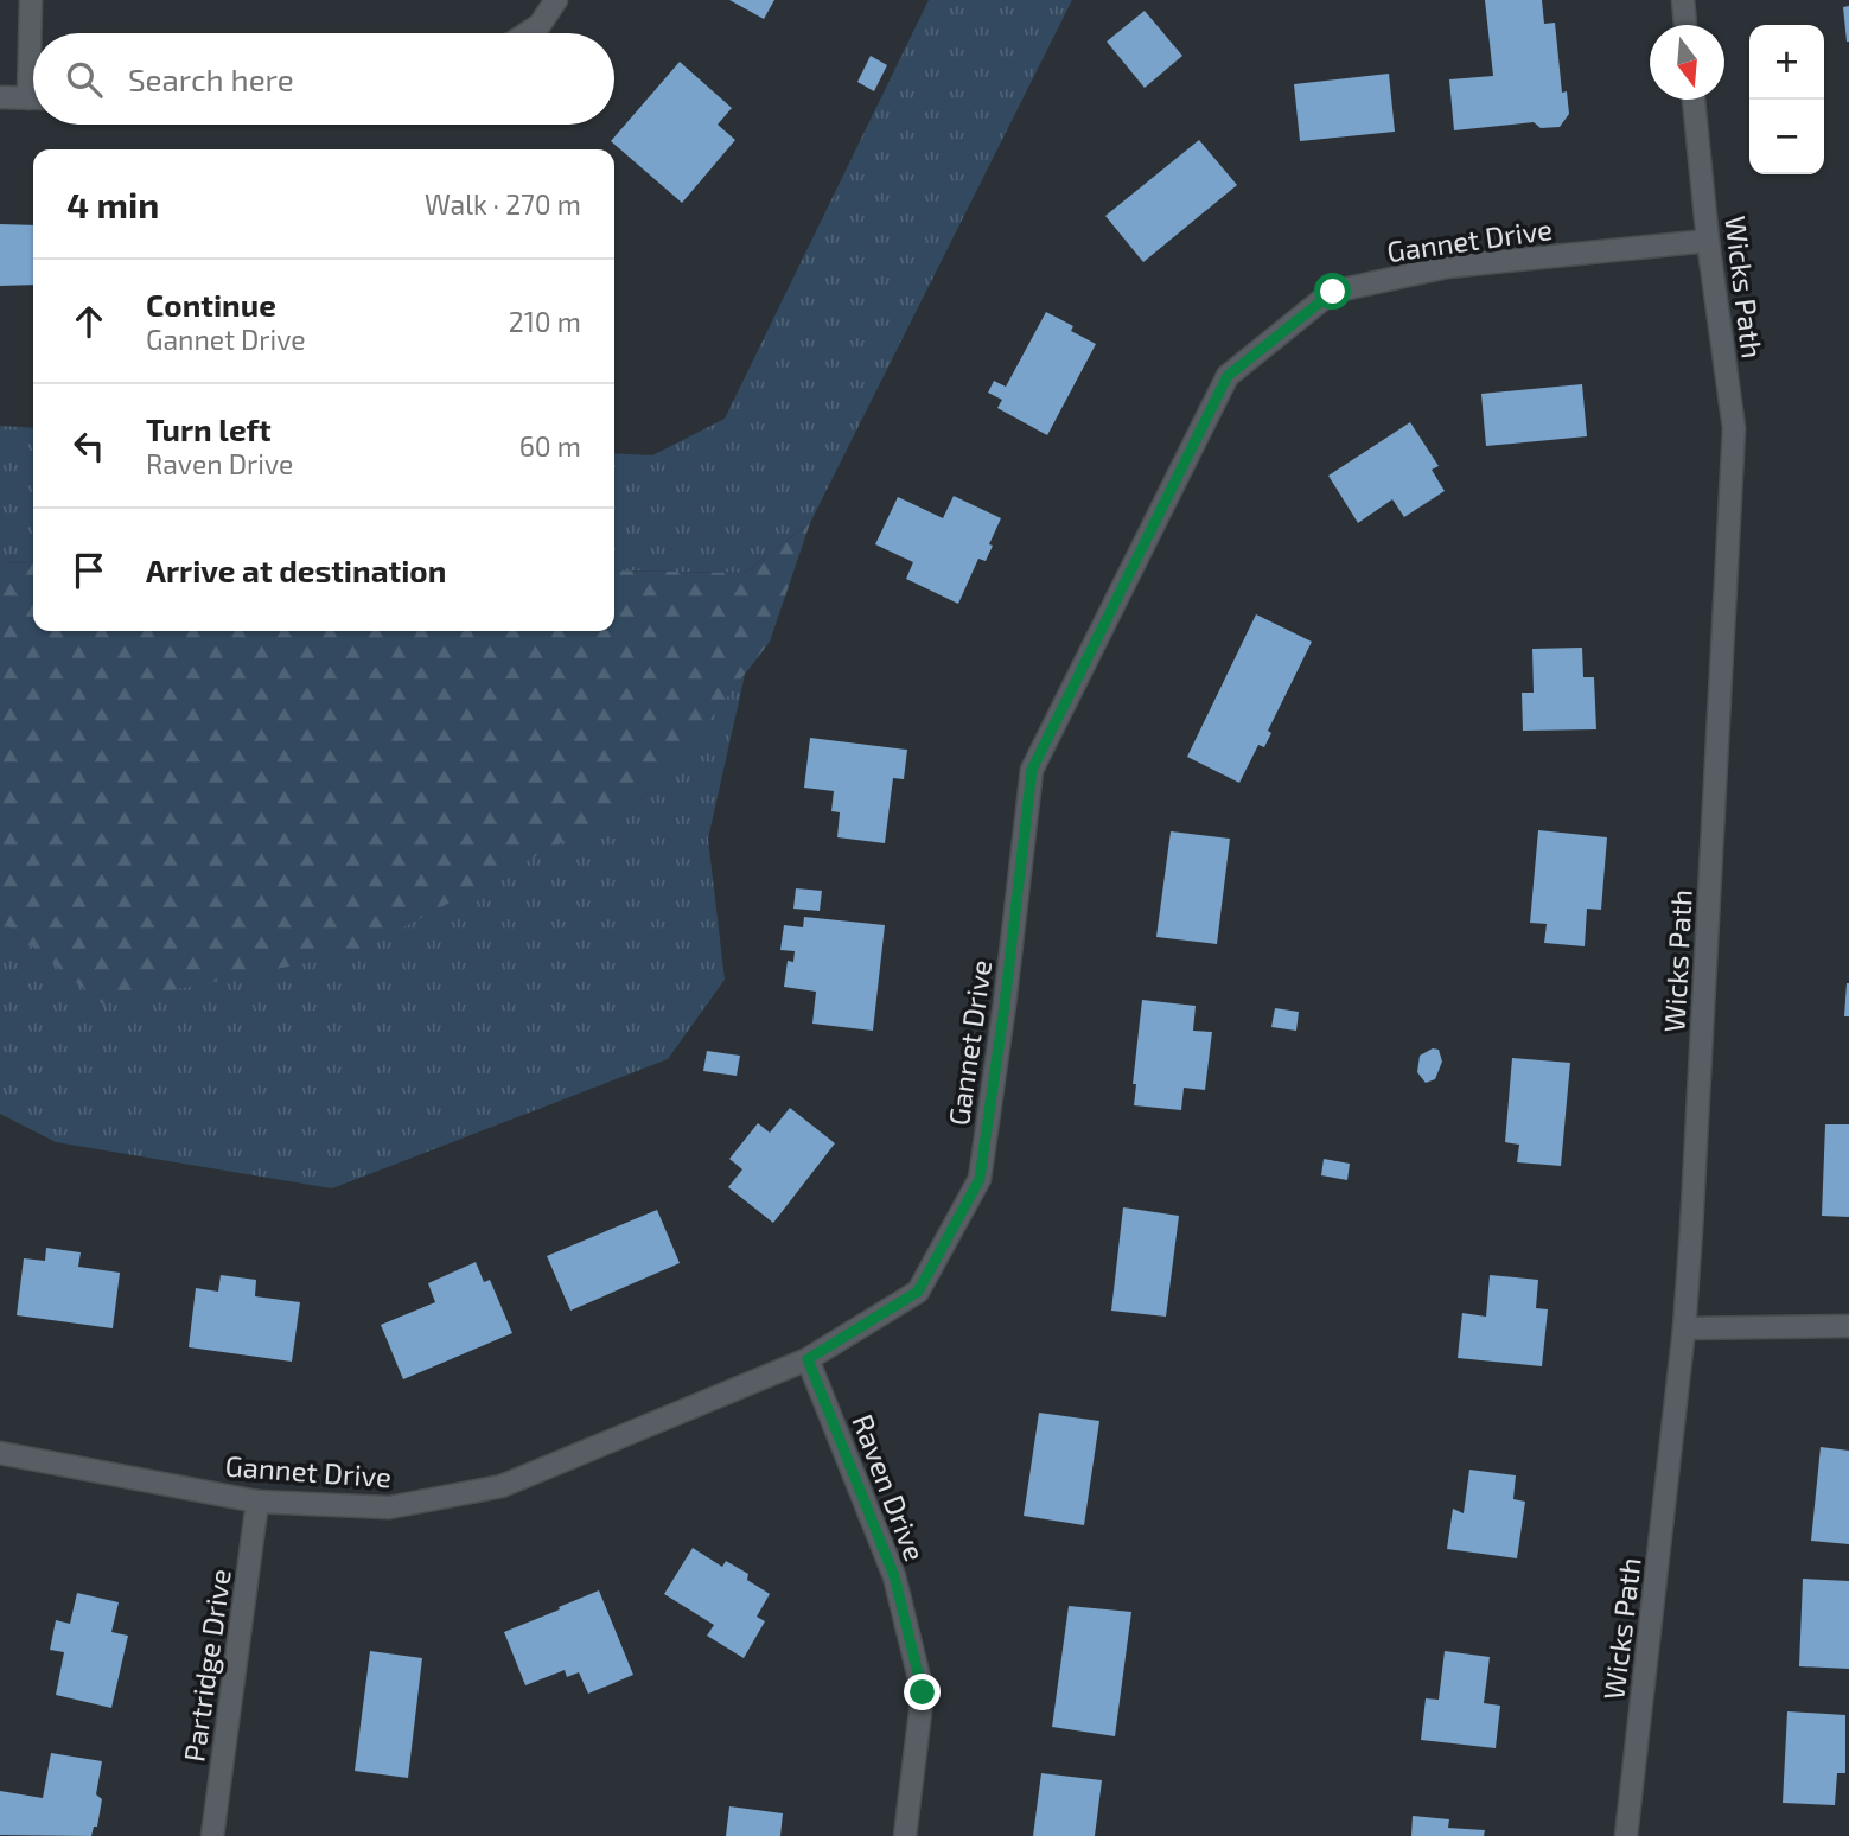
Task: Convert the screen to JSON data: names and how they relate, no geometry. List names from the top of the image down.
{
  "streets": {
    "street": [
      "Gannet Drive",
      "Wicks Path",
      "Raven Drive",
      "Partridge Drive"
    ]
  },
  "crossings": [
    ["Gannet Drive", "Wicks Path"],
    ["Gannet Drive", "Raven Drive"],
    ["Gannet Drive", "Partridge Drive"]
  ],
  "north": "bottom",
  "page": {
    "map_buttons": ["+", "−"],
    "search": "Search here",
    "heading": ["4 min", "Walk · 270 m"],
    "list": [
      ["Continue", "Gannet Drive", "210 m"],
      ["Turn left", "Raven Drive", "60 m"],
      "Arrive at destination"
    ]
  }
}
